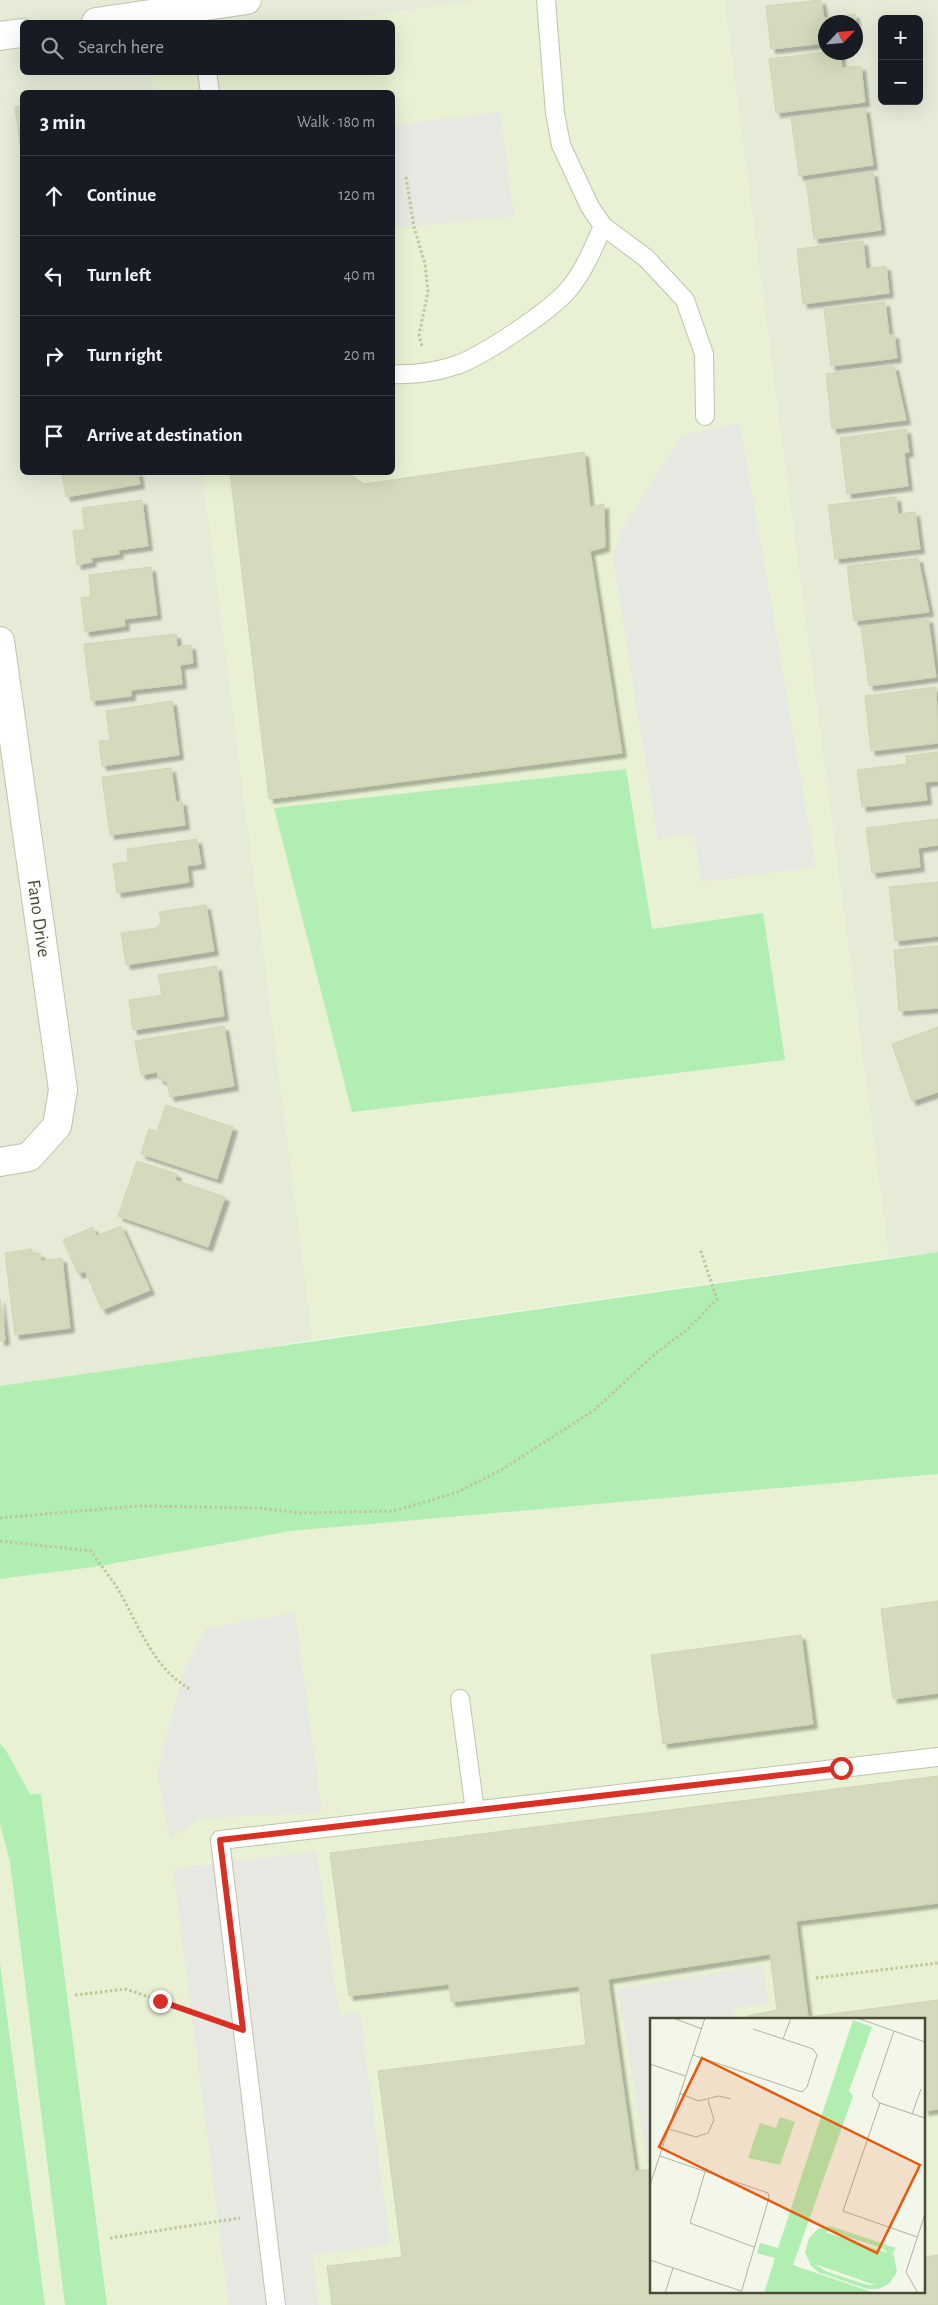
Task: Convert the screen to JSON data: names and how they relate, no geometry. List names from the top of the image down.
{
  "streets": {
    "street": ["Fano Drive"]
  },
  "north": "top right",
  "page": {
    "map_buttons": ["+", "−"],
    "search": "Search here",
    "heading": ["3 min", "Walk · 180 m"],
    "list": [
      ["Continue", "120 m"],
      ["Turn left", "40 m"],
      ["Turn right", "20 m"],
      "Arrive at destination"
    ]
  }
}
